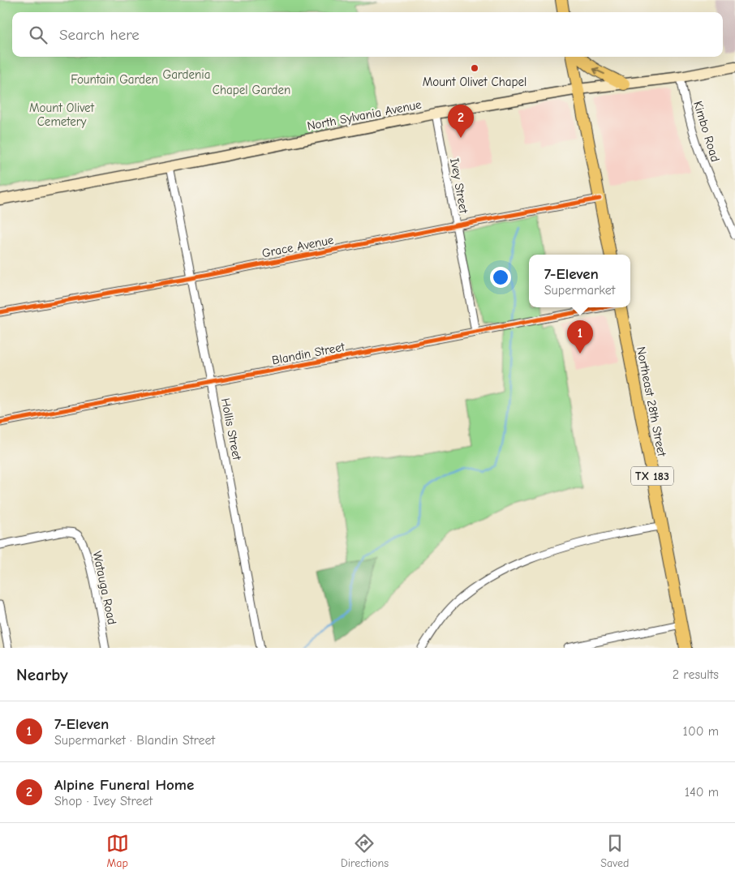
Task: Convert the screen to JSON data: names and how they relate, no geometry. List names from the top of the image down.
{
  "streets": {
    "main road": ["North Sylvania Avenue", "Northeast 28th Street", "TX 183"],
    "street": [
      "Kimbo Road",
      "Ivey Street",
      "Grace Avenue",
      "Blandin Street",
      "Hollis Street",
      "Watauga Road"
    ]
  },
  "crossings": [
    ["North Sylvania Avenue", "Kimbo Road"],
    ["North Sylvania Avenue", "Ivey Street"],
    ["North Sylvania Avenue", "Hollis Street"],
    ["Ivey Street", "Grace Avenue"],
    ["Ivey Street", "Blandin Street"],
    ["Grace Avenue", "Hollis Street"],
    ["Blandin Street", "Hollis Street"]
  ],
  "parks": [
    "Gardenia",
    "Fountain Garden",
    "Chapel Garden",
    "Mount Olivet Cemetery"
  ],
  "places": ["Mount Olivet Chapel"],
  "page": {
    "search": "Search here",
    "pins": ["2", "1"],
    "popup": ["7-Eleven", "Supermarket"],
    "heading": ["Nearby", "2 results"],
    "list": [
      {
        "mark": "1",
        "name": "7-Eleven",
        "note": "Supermarket · Blandin Street",
        "value": "100 m"
      },
      {
        "mark": "2",
        "name": "Alpine Funeral Home",
        "note": "Shop · Ivey Street",
        "value": "140 m"
      }
    ],
    "nav": ["Map", "Directions", "Saved"]
  }
}
